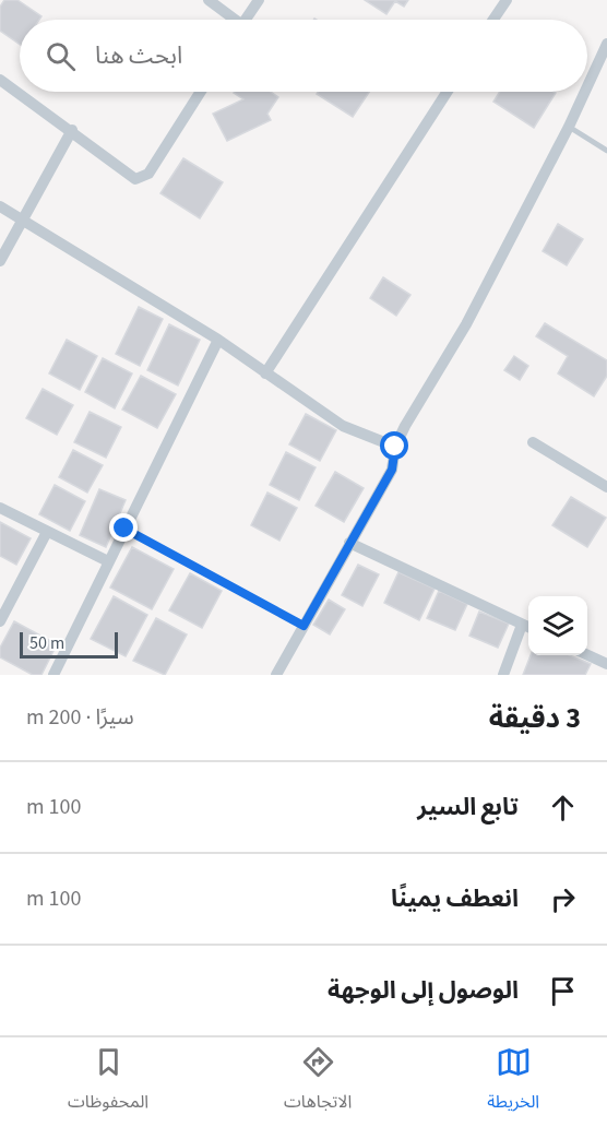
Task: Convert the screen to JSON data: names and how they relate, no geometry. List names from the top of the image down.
{
  "scale_bar": "50 m",
  "page": {
    "search": "ابحث هنا",
    "scale": "50 m",
    "heading": ["3 دقيقة", "سيرًا · 200 m"],
    "list": [
      ["تابع السير", "100 m"],
      ["انعطف يمينًا", "100 m"],
      "الوصول إلى الوجهة"
    ],
    "nav": ["الخريطة", "الاتجاهات", "المحفوظات"]
  }
}
